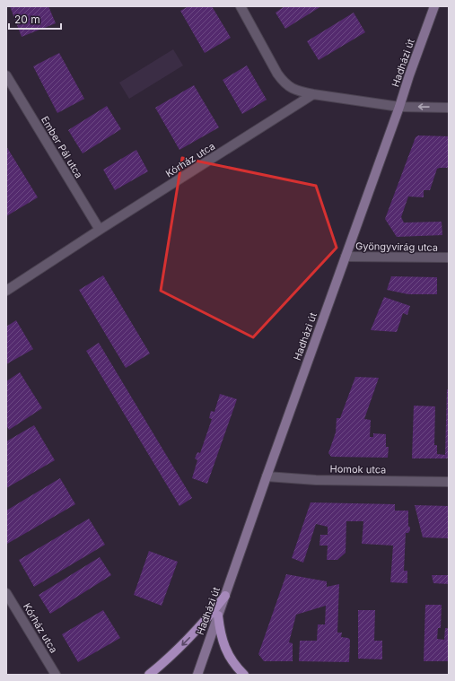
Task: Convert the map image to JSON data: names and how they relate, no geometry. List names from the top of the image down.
{
  "streets": {
    "street": [
      "Hadházi út",
      "Ember Pál utca",
      "Kórház utca",
      "Gyöngyvirág utca",
      "Homok utca"
    ]
  },
  "crossings": [
    ["Hadházi út", "Gyöngyvirág utca"],
    ["Hadházi út", "Homok utca"],
    ["Ember Pál utca", "Kórház utca"]
  ],
  "scale_bar": "20 m"
}
